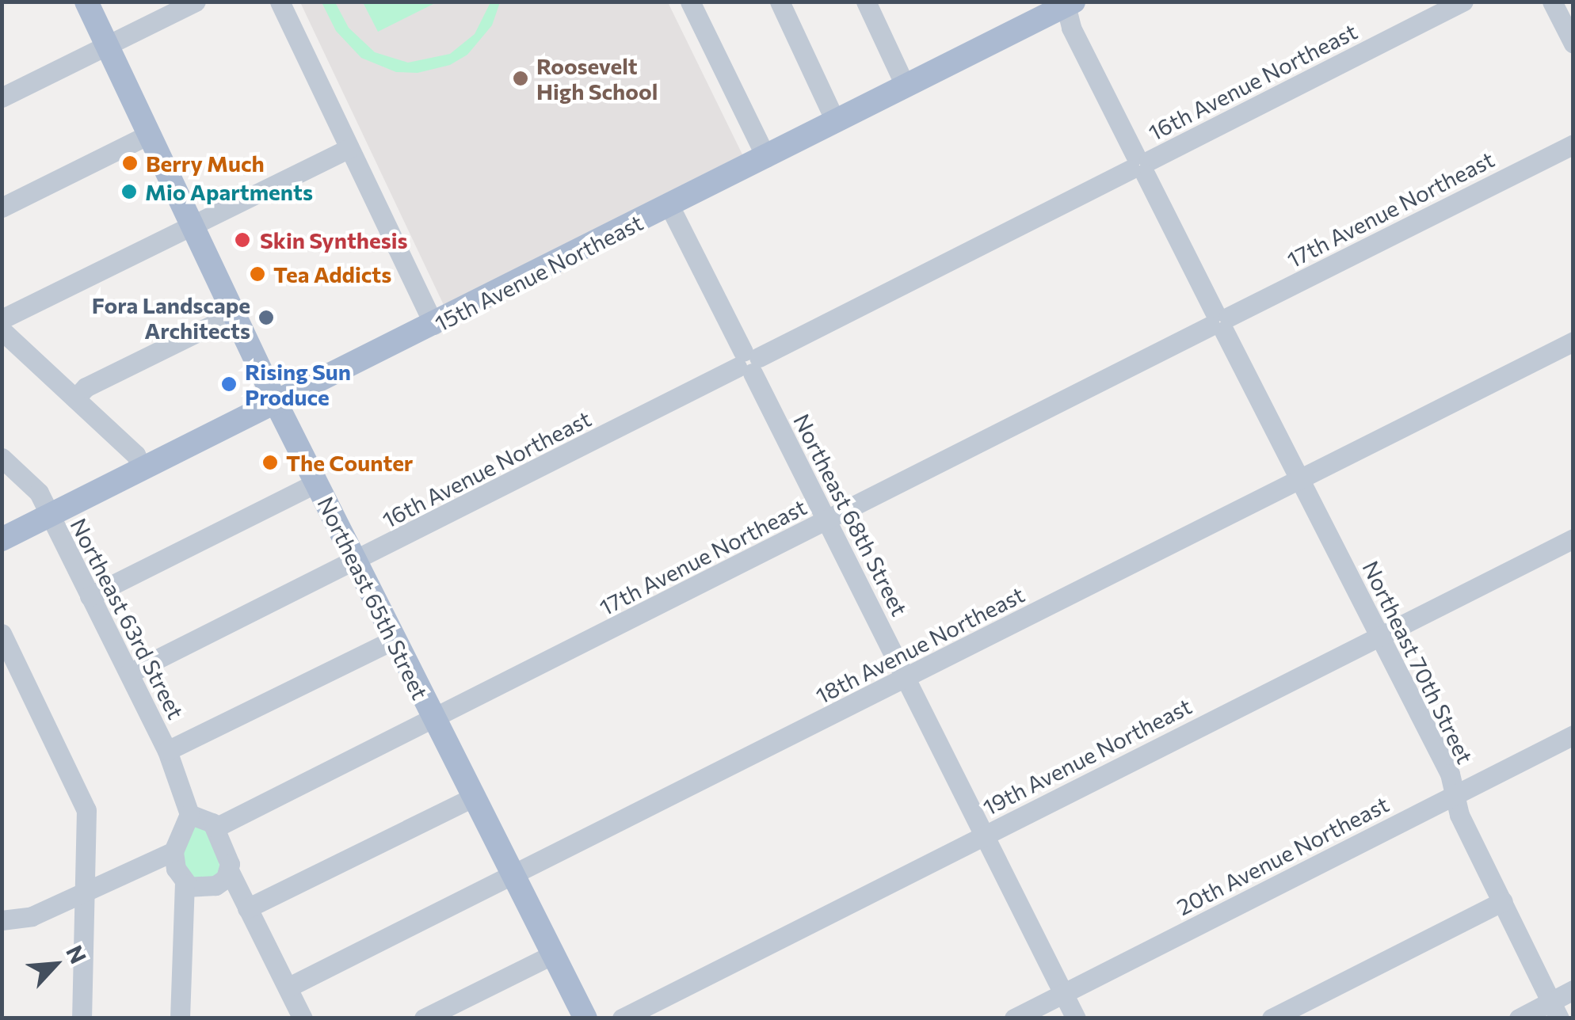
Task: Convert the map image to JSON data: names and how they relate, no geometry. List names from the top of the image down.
{
  "streets": {
    "main road": ["15th Avenue Northeast", "Northeast 65th Street"],
    "street": [
      "16th Avenue Northeast",
      "17th Avenue Northeast",
      "Northeast 68th Street",
      "Northeast 63rd Street",
      "18th Avenue Northeast",
      "Northeast 70th Street",
      "19th Avenue Northeast",
      "20th Avenue Northeast"
    ]
  },
  "crossings": [
    ["16th Avenue Northeast", "Northeast 68th Street"],
    ["16th Avenue Northeast", "Northeast 65th Street"],
    ["16th Avenue Northeast", "Northeast 63rd Street"],
    ["16th Avenue Northeast", "Northeast 70th Street"],
    ["17th Avenue Northeast", "Northeast 68th Street"],
    ["17th Avenue Northeast", "Northeast 65th Street"],
    ["17th Avenue Northeast", "Northeast 70th Street"],
    ["15th Avenue Northeast", "Northeast 68th Street"],
    ["15th Avenue Northeast", "Northeast 65th Street"],
    ["15th Avenue Northeast", "Northeast 63rd Street"],
    ["15th Avenue Northeast", "Northeast 70th Street"],
    ["Northeast 68th Street", "18th Avenue Northeast"],
    ["Northeast 68th Street", "19th Avenue Northeast"],
    ["Northeast 68th Street", "20th Avenue Northeast"],
    ["Northeast 65th Street", "18th Avenue Northeast"],
    ["18th Avenue Northeast", "Northeast 70th Street"],
    ["Northeast 70th Street", "19th Avenue Northeast"],
    ["Northeast 70th Street", "20th Avenue Northeast"]
  ],
  "places": [
    "Roosevelt High School",
    "Berry Much",
    "Mio Apartments",
    "Skin Synthesis",
    "Tea Addicts",
    "Fora Landscape Architects",
    "Rising Sun Produce",
    "The Counter"
  ],
  "north": "top right"
}
